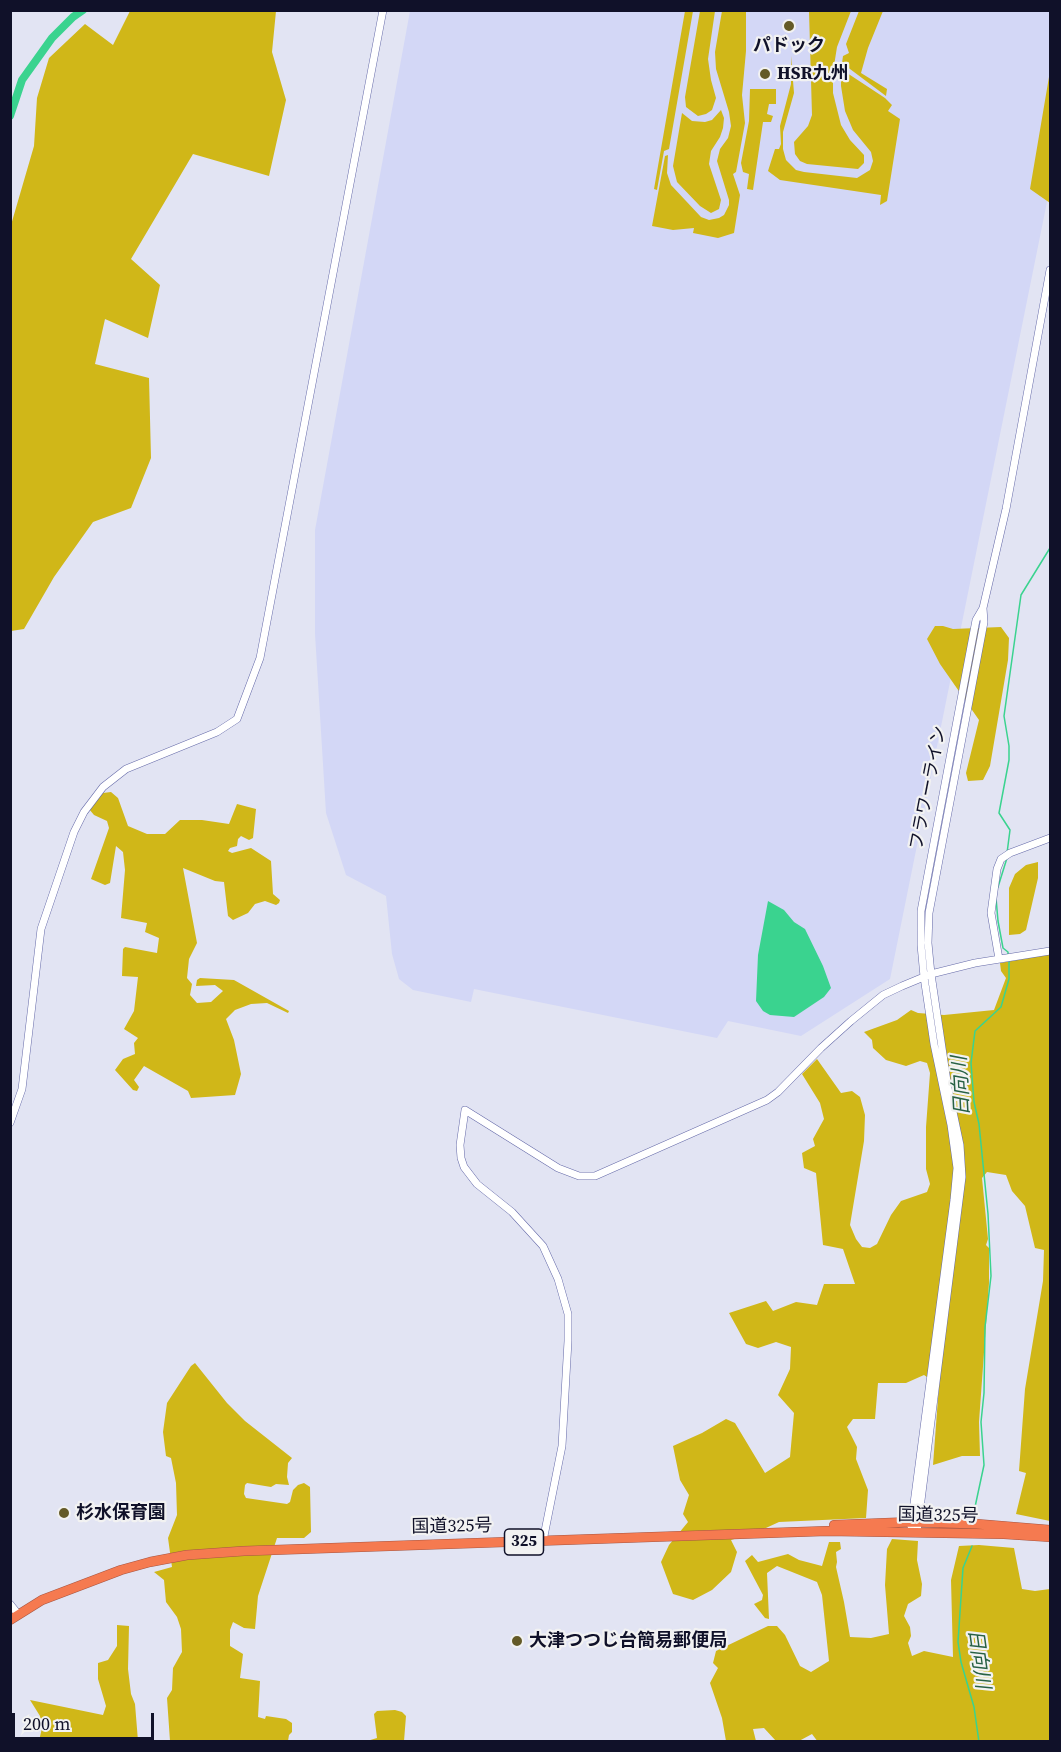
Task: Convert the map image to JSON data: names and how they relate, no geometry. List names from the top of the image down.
{
  "streets": {
    "highway": ["国道325号", "325"],
    "street": ["フラワーライン"]
  },
  "crossings": [
    ["フラワーライン", "国道325号"]
  ],
  "water": ["日向川"],
  "places": [
    "パドック",
    "HSR九州",
    "杉水保育園",
    "大津つつじ台簡易郵便局"
  ],
  "scale_bar": "200 m"
}
